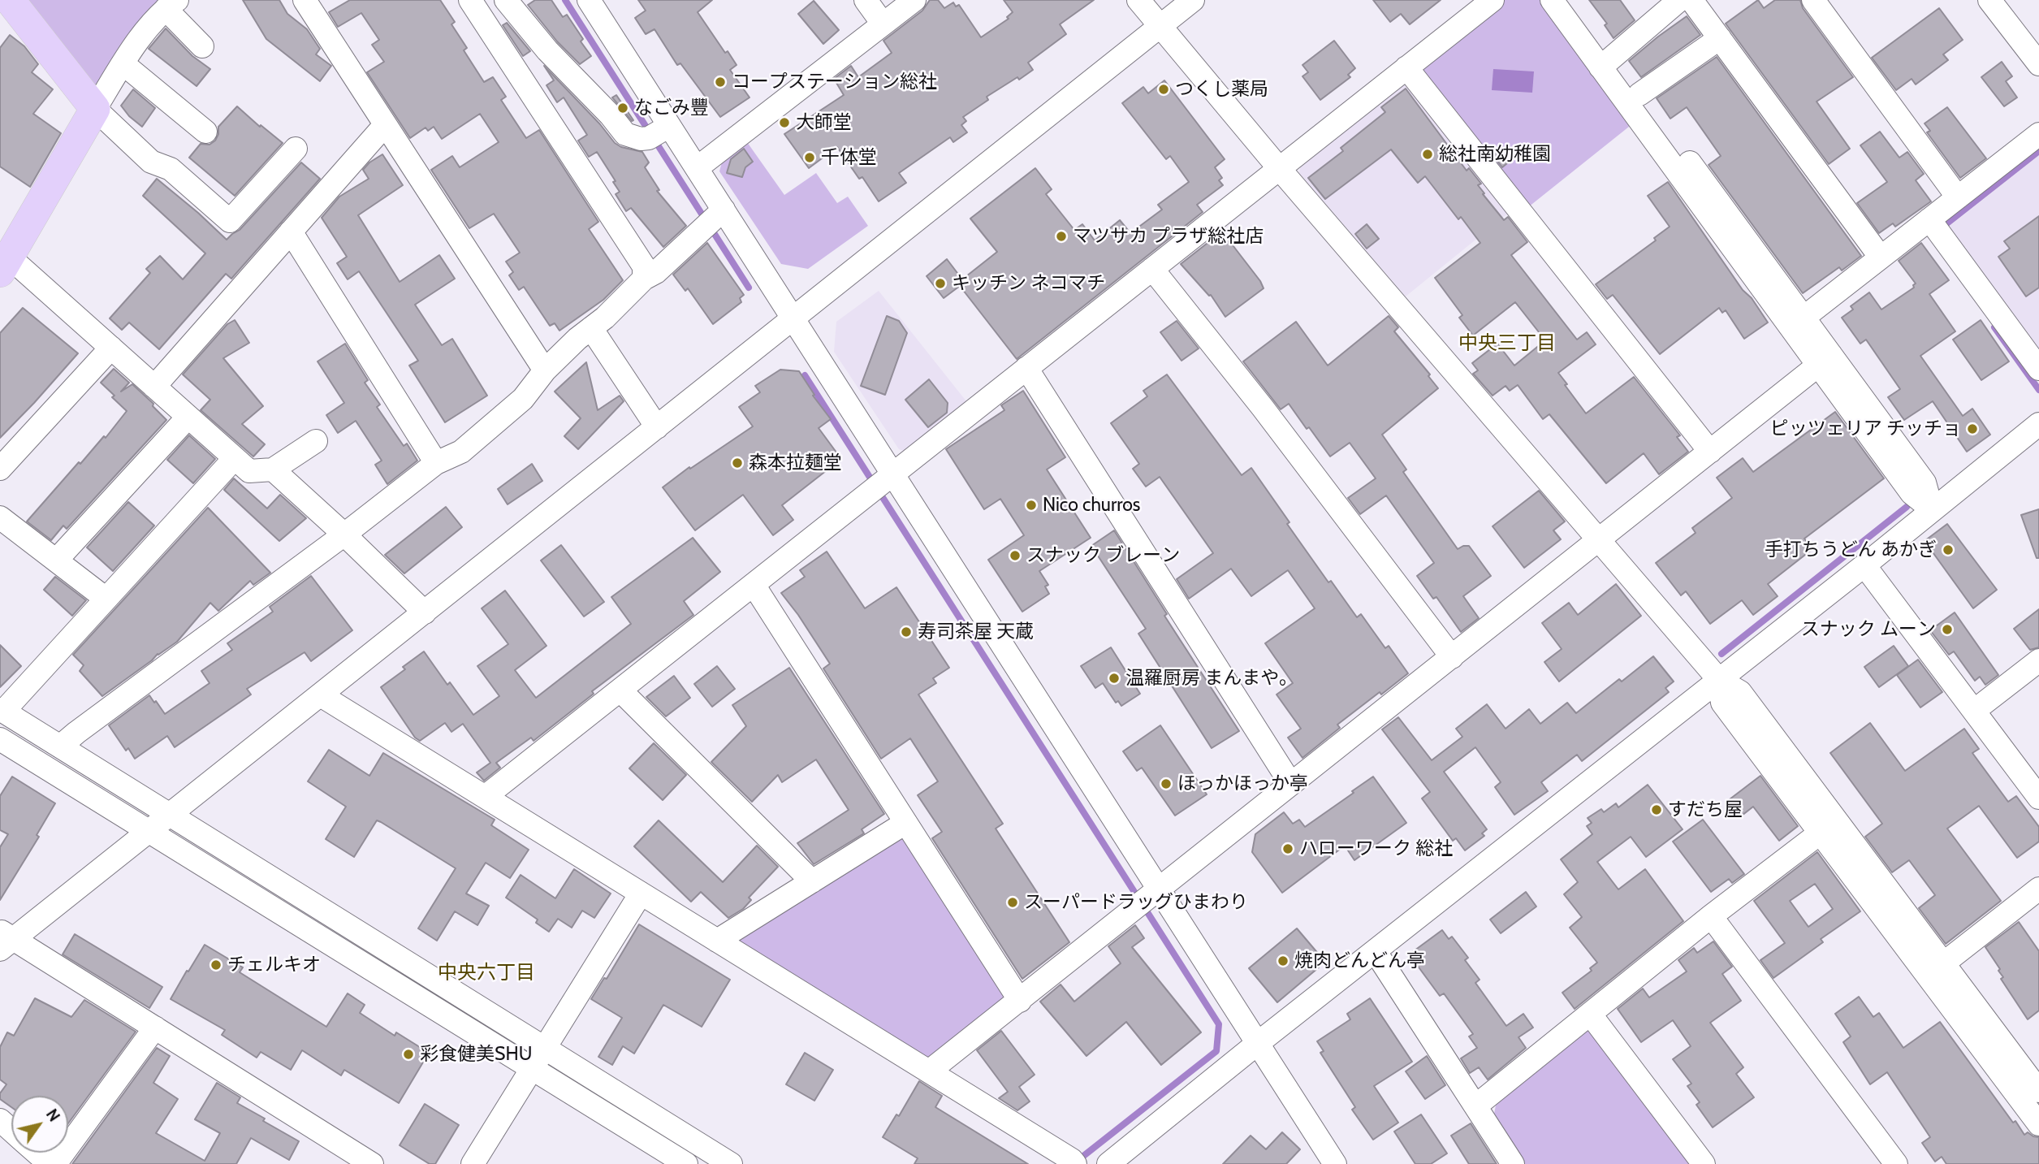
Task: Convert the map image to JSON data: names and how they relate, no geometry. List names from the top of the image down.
{
  "districts": ["中央三丁目", "中央六丁目"],
  "places": [
    "コープステーション総社",
    "つくし薬局",
    "なごみ豐",
    "大師堂",
    "総社南幼稚園",
    "千体堂",
    "マツサカ プラザ総社店",
    "キッチン ネコマチ",
    "ピッツェリア チッチョ",
    "森本拉麺堂",
    "Nico churros",
    "手打ちうどん あかぎ",
    "スナック ブレーン",
    "スナック ムーン",
    "寿司茶屋 天蔵",
    "温羅厨房 まんまや。",
    "ほっかほっか亭",
    "すだち屋",
    "ハローワーク 総社",
    "スーパードラッグひまわり",
    "焼肉どんどん亭",
    "チェルキオ",
    "彩食健美SHU"
  ],
  "north": "top right"
}
